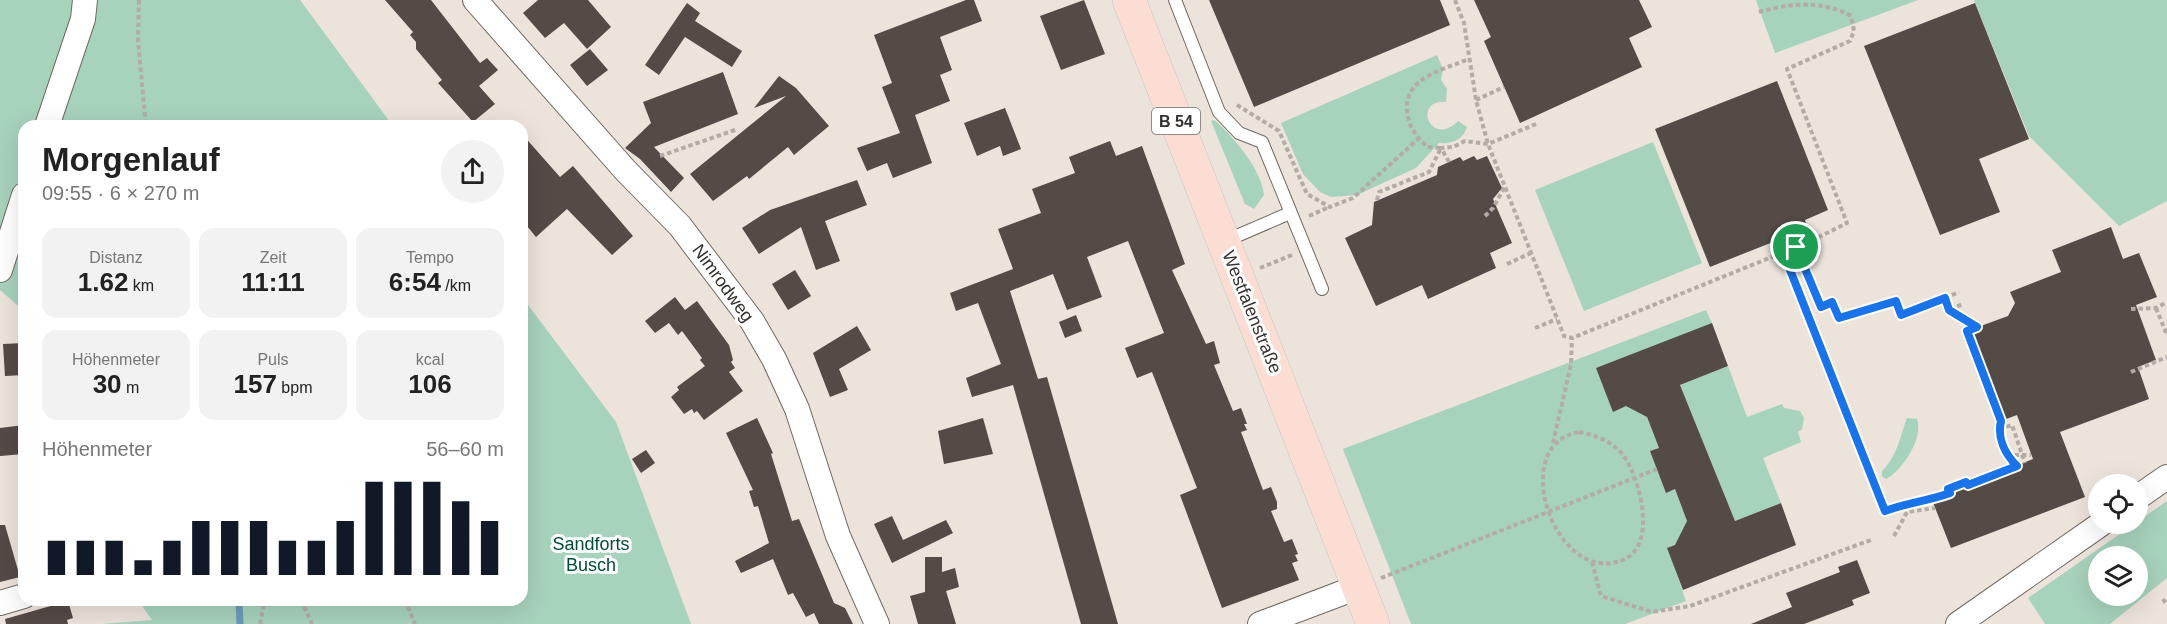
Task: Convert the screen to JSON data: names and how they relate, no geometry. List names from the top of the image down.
{
  "streets": {
    "main road": ["B 54", "Westfalenstraße"],
    "street": ["Nimrodweg"]
  },
  "parks": ["Sandforts Busch"],
  "page": {
    "heading": ["Morgenlauf", "09:55 · 6 × 270 m"],
    "stats": [
      ["Distanz", "1.62 km"],
      ["Zeit", "11:11"],
      ["Tempo", "6:54 /km"],
      ["Höhenmeter", "30 m"],
      ["Puls", "157 bpm"],
      ["kcal", "106"]
    ],
    "chart": ["Höhenmeter", "56–60 m"]
  }
}
